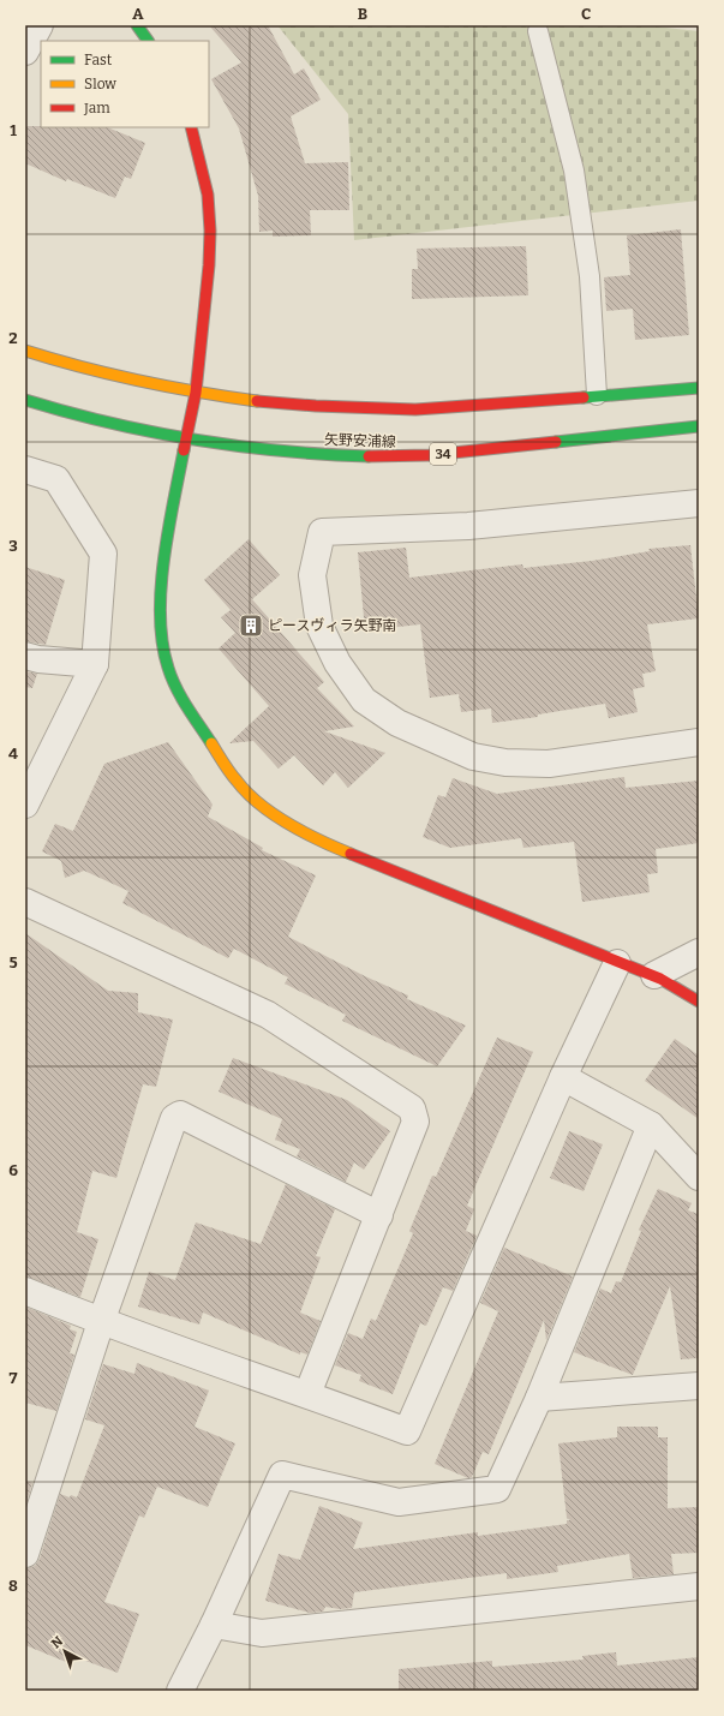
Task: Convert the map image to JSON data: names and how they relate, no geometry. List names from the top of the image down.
{
  "streets": {
    "main road": ["矢野安浦線", "34"]
  },
  "places": {
    "building": ["ピースヴィラ矢野南"]
  },
  "legend": ["Fast", "Slow", "Jam"],
  "north": "top left",
  "grid": {
    "columns": ["A", "B", "C"],
    "rows": [
      "1",
      "2",
      "3",
      "4",
      "5",
      "6",
      "7",
      "8"
    ]
  }
}
